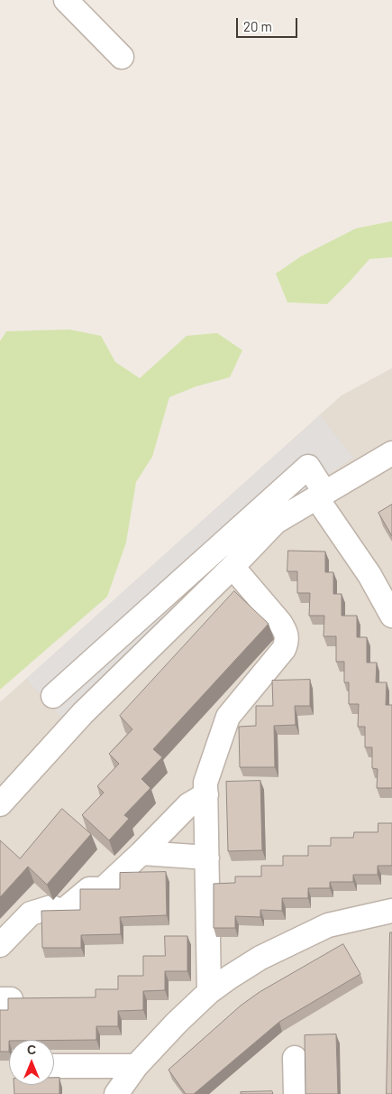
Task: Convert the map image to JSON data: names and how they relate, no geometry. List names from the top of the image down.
{
  "scale_bar": "20 m",
  "north": "top"
}
